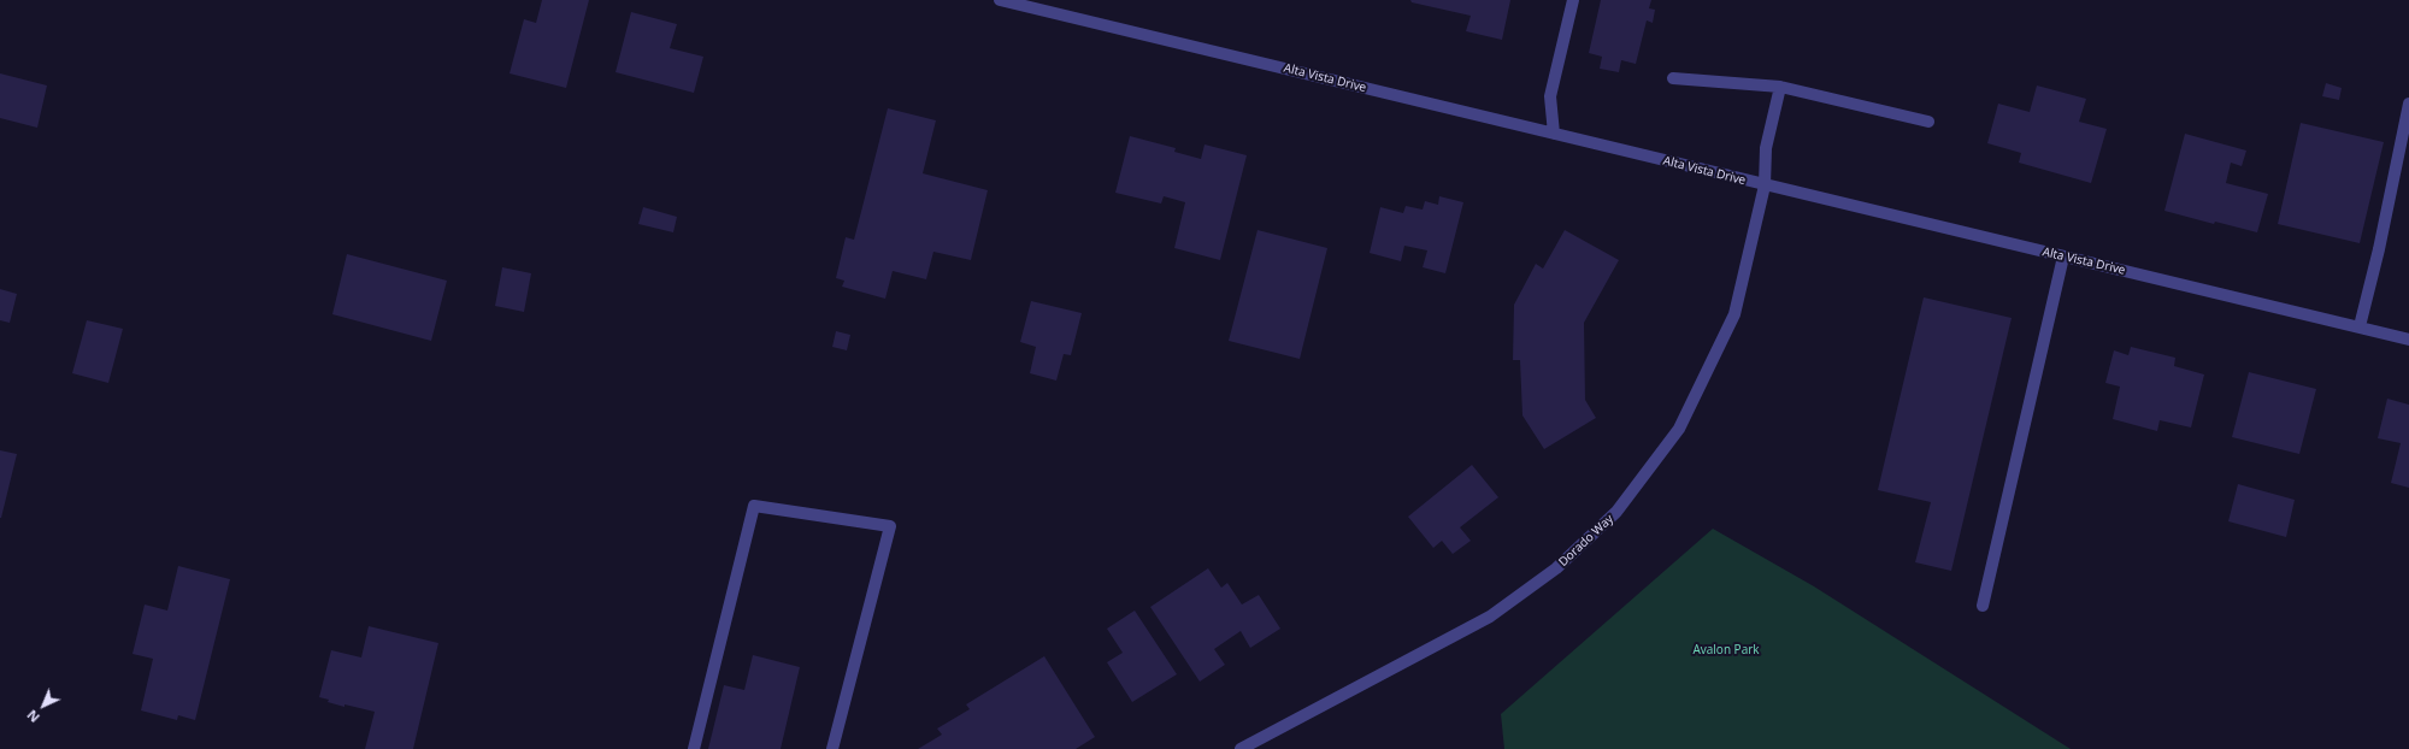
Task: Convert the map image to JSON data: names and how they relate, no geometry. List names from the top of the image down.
{
  "streets": {
    "street": ["Alta Vista Drive", "Dorado Way"]
  },
  "crossings": [
    ["Alta Vista Drive", "Dorado Way"]
  ],
  "parks": ["Avalon Park"],
  "north": "bottom left"
}
